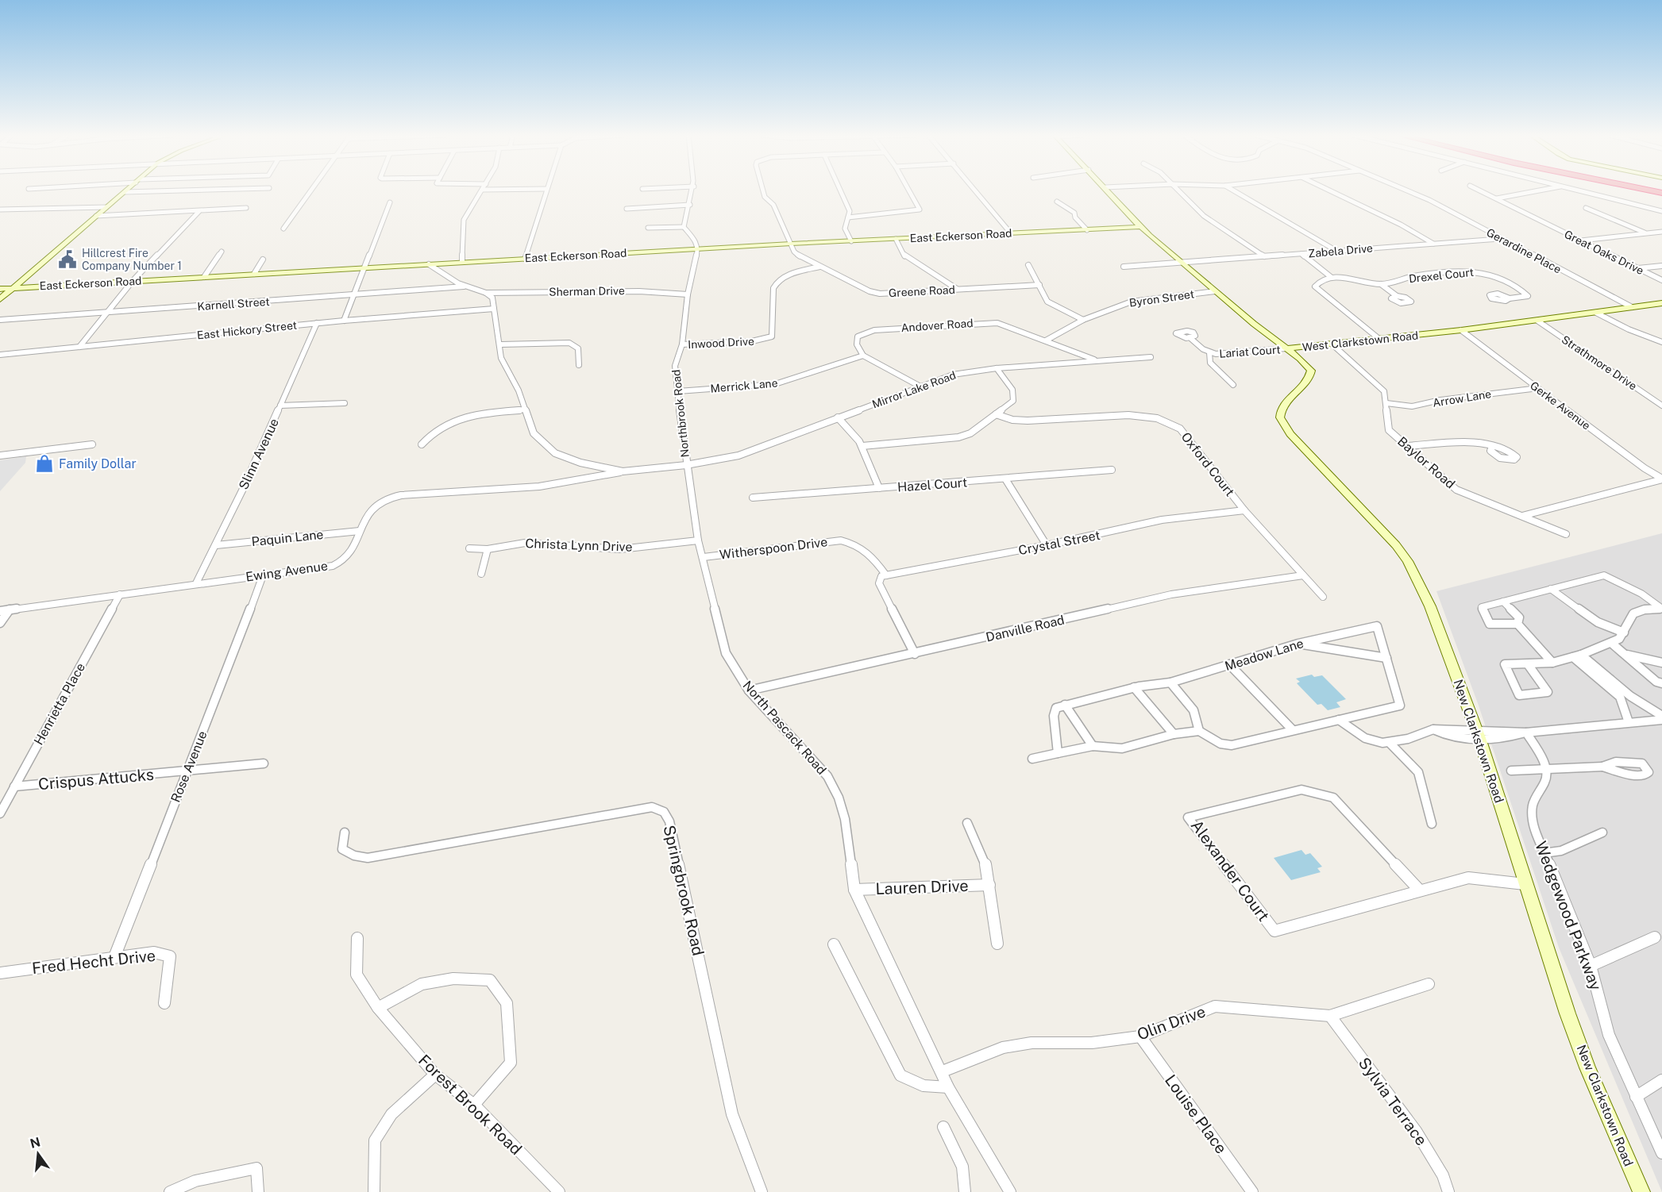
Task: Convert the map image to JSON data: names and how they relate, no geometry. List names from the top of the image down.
{
  "streets": {
    "street": [
      "East Eckerson Road",
      "Zabela Drive",
      "Gerardine Place",
      "Great Oaks Drive",
      "Drexel Court",
      "Sherman Drive",
      "Greene Road",
      "Byron Street",
      "Karnell Street",
      "Andover Road",
      "East Hickory Street",
      "West Clarkstown Road",
      "Inwood Drive",
      "Lariat Court",
      "Strathmore Drive",
      "Merrick Lane",
      "Mirror Lake Road",
      "Arrow Lane",
      "Gerke Avenue",
      "Northbrook Road",
      "Slinn Avenue",
      "Baylor Road",
      "Oxford Court",
      "Hazel Court",
      "Paquin Lane",
      "Crystal Street",
      "Christa Lynn Drive",
      "Witherspoon Drive",
      "Ewing Avenue",
      "Danville Road",
      "Meadow Lane",
      "Henrietta Place",
      "North Pascack Road",
      "New Clarkstown Road",
      "Rose Avenue",
      "Crispus Attucks",
      "Alexander Court",
      "Lauren Drive",
      "Springbrook Road",
      "Wedgewood Parkway",
      "Fred Hecht Drive",
      "Olin Drive",
      "Sylvia Terrace",
      "Forest Brook Road",
      "Louise Place"
    ]
  },
  "crossings": [
    ["East Eckerson Road", "Greene Road"],
    ["East Eckerson Road", "West Clarkstown Road"],
    ["East Eckerson Road", "Northbrook Road"],
    ["Zabela Drive", "Gerardine Place"],
    ["Zabela Drive", "West Clarkstown Road"],
    ["Gerardine Place", "West Clarkstown Road"],
    ["Sherman Drive", "Northbrook Road"],
    ["Greene Road", "Inwood Drive"],
    ["Byron Street", "Andover Road"],
    ["Byron Street", "West Clarkstown Road"],
    ["Andover Road", "Merrick Lane"],
    ["Andover Road", "Mirror Lake Road"],
    ["East Hickory Street", "Slinn Avenue"],
    ["West Clarkstown Road", "Lariat Court"],
    ["West Clarkstown Road", "Strathmore Drive"],
    ["West Clarkstown Road", "Gerke Avenue"],
    ["West Clarkstown Road", "Baylor Road"],
    ["West Clarkstown Road", "New Clarkstown Road"],
    ["Inwood Drive", "Northbrook Road"],
    ["Lariat Court", "New Clarkstown Road"],
    ["Merrick Lane", "Northbrook Road"],
    ["Mirror Lake Road", "Northbrook Road"],
    ["Mirror Lake Road", "North Pascack Road"],
    ["Arrow Lane", "Gerke Avenue"],
    ["Arrow Lane", "Baylor Road"],
    ["Northbrook Road", "North Pascack Road"],
    ["Slinn Avenue", "Paquin Lane"],
    ["Slinn Avenue", "Ewing Avenue"],
    ["Oxford Court", "Crystal Street"],
    ["Oxford Court", "Danville Road"],
    ["Paquin Lane", "Ewing Avenue"],
    ["Crystal Street", "Witherspoon Drive"],
    ["Christa Lynn Drive", "North Pascack Road"],
    ["Witherspoon Drive", "North Pascack Road"],
    ["Ewing Avenue", "Henrietta Place"],
    ["Ewing Avenue", "Rose Avenue"],
    ["Danville Road", "North Pascack Road"],
    ["Henrietta Place", "Crispus Attucks"],
    ["North Pascack Road", "Lauren Drive"],
    ["North Pascack Road", "Olin Drive"],
    ["New Clarkstown Road", "Alexander Court"],
    ["Rose Avenue", "Crispus Attucks"],
    ["Rose Avenue", "Fred Hecht Drive"],
    ["Olin Drive", "Sylvia Terrace"],
    ["Olin Drive", "Louise Place"]
  ],
  "places": {
    "public building": ["Hillcrest Fire Company Number 1"],
    "shop": ["Family Dollar"]
  },
  "north": "top"
}
